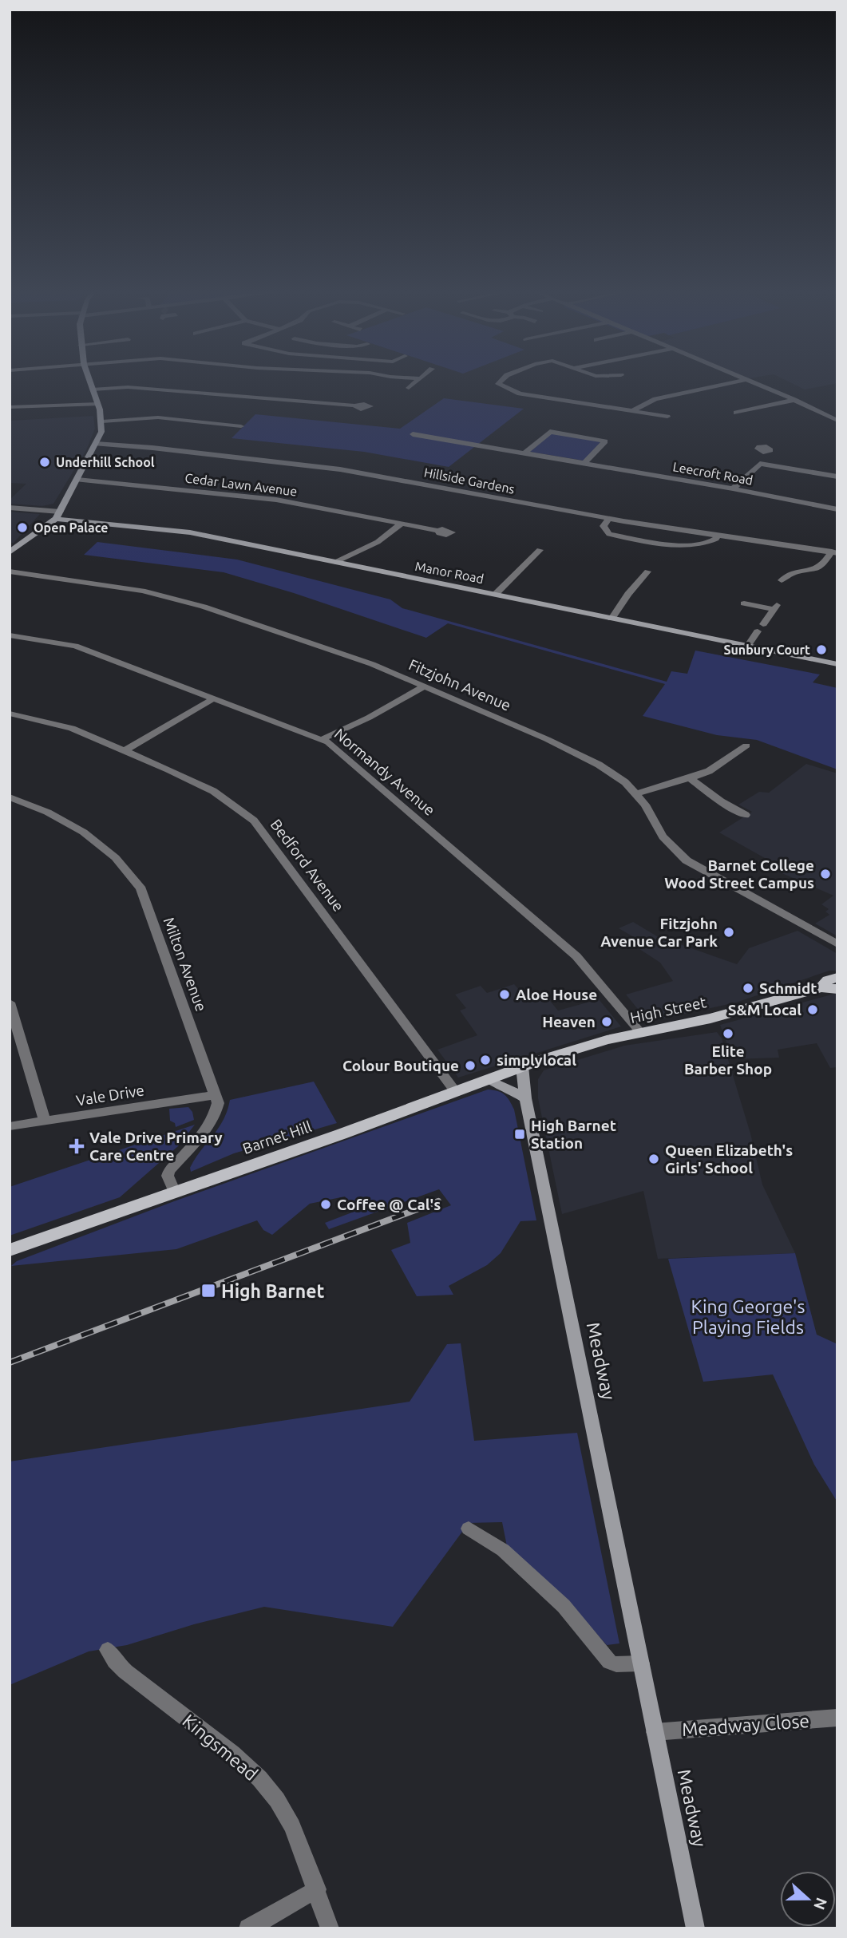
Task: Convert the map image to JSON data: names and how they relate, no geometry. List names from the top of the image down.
{
  "streets": {
    "main road": ["High Street", "Barnet Hill"],
    "street": [
      "Leecroft Road",
      "Hillside Gardens",
      "Cedar Lawn Avenue",
      "Manor Road",
      "Fitzjohn Avenue",
      "Normandy Avenue",
      "Bedford Avenue",
      "Milton Avenue",
      "Vale Drive",
      "Meadway",
      "Meadway Close",
      "Kingsmead"
    ]
  },
  "crossings": [
    ["Normandy Avenue", "High Street"],
    ["Bedford Avenue", "Barnet Hill"],
    ["Milton Avenue", "Vale Drive"],
    ["High Street", "Barnet Hill"],
    ["High Street", "Meadway"],
    ["Barnet Hill", "Meadway"],
    ["Meadway", "Meadway Close"]
  ],
  "parks": ["King George's Playing Fields"],
  "places": {
    "other": [
      "Underhill School",
      "Open Palace",
      "Sunbury Court",
      "Barnet College Wood Street Campus",
      "Fitzjohn Avenue Car Park",
      "Schmidt",
      "Aloe House",
      "S&M Local",
      "Heaven",
      "Elite Barber Shop",
      "simplylocal",
      "Colour Boutique",
      "Queen Elizabeth's Girls' School",
      "Coffee @ Cal's"
    ],
    "transit": ["High Barnet Station", "High Barnet"],
    "health": ["Vale Drive Primary Care Centre"]
  },
  "north": "right"
}
